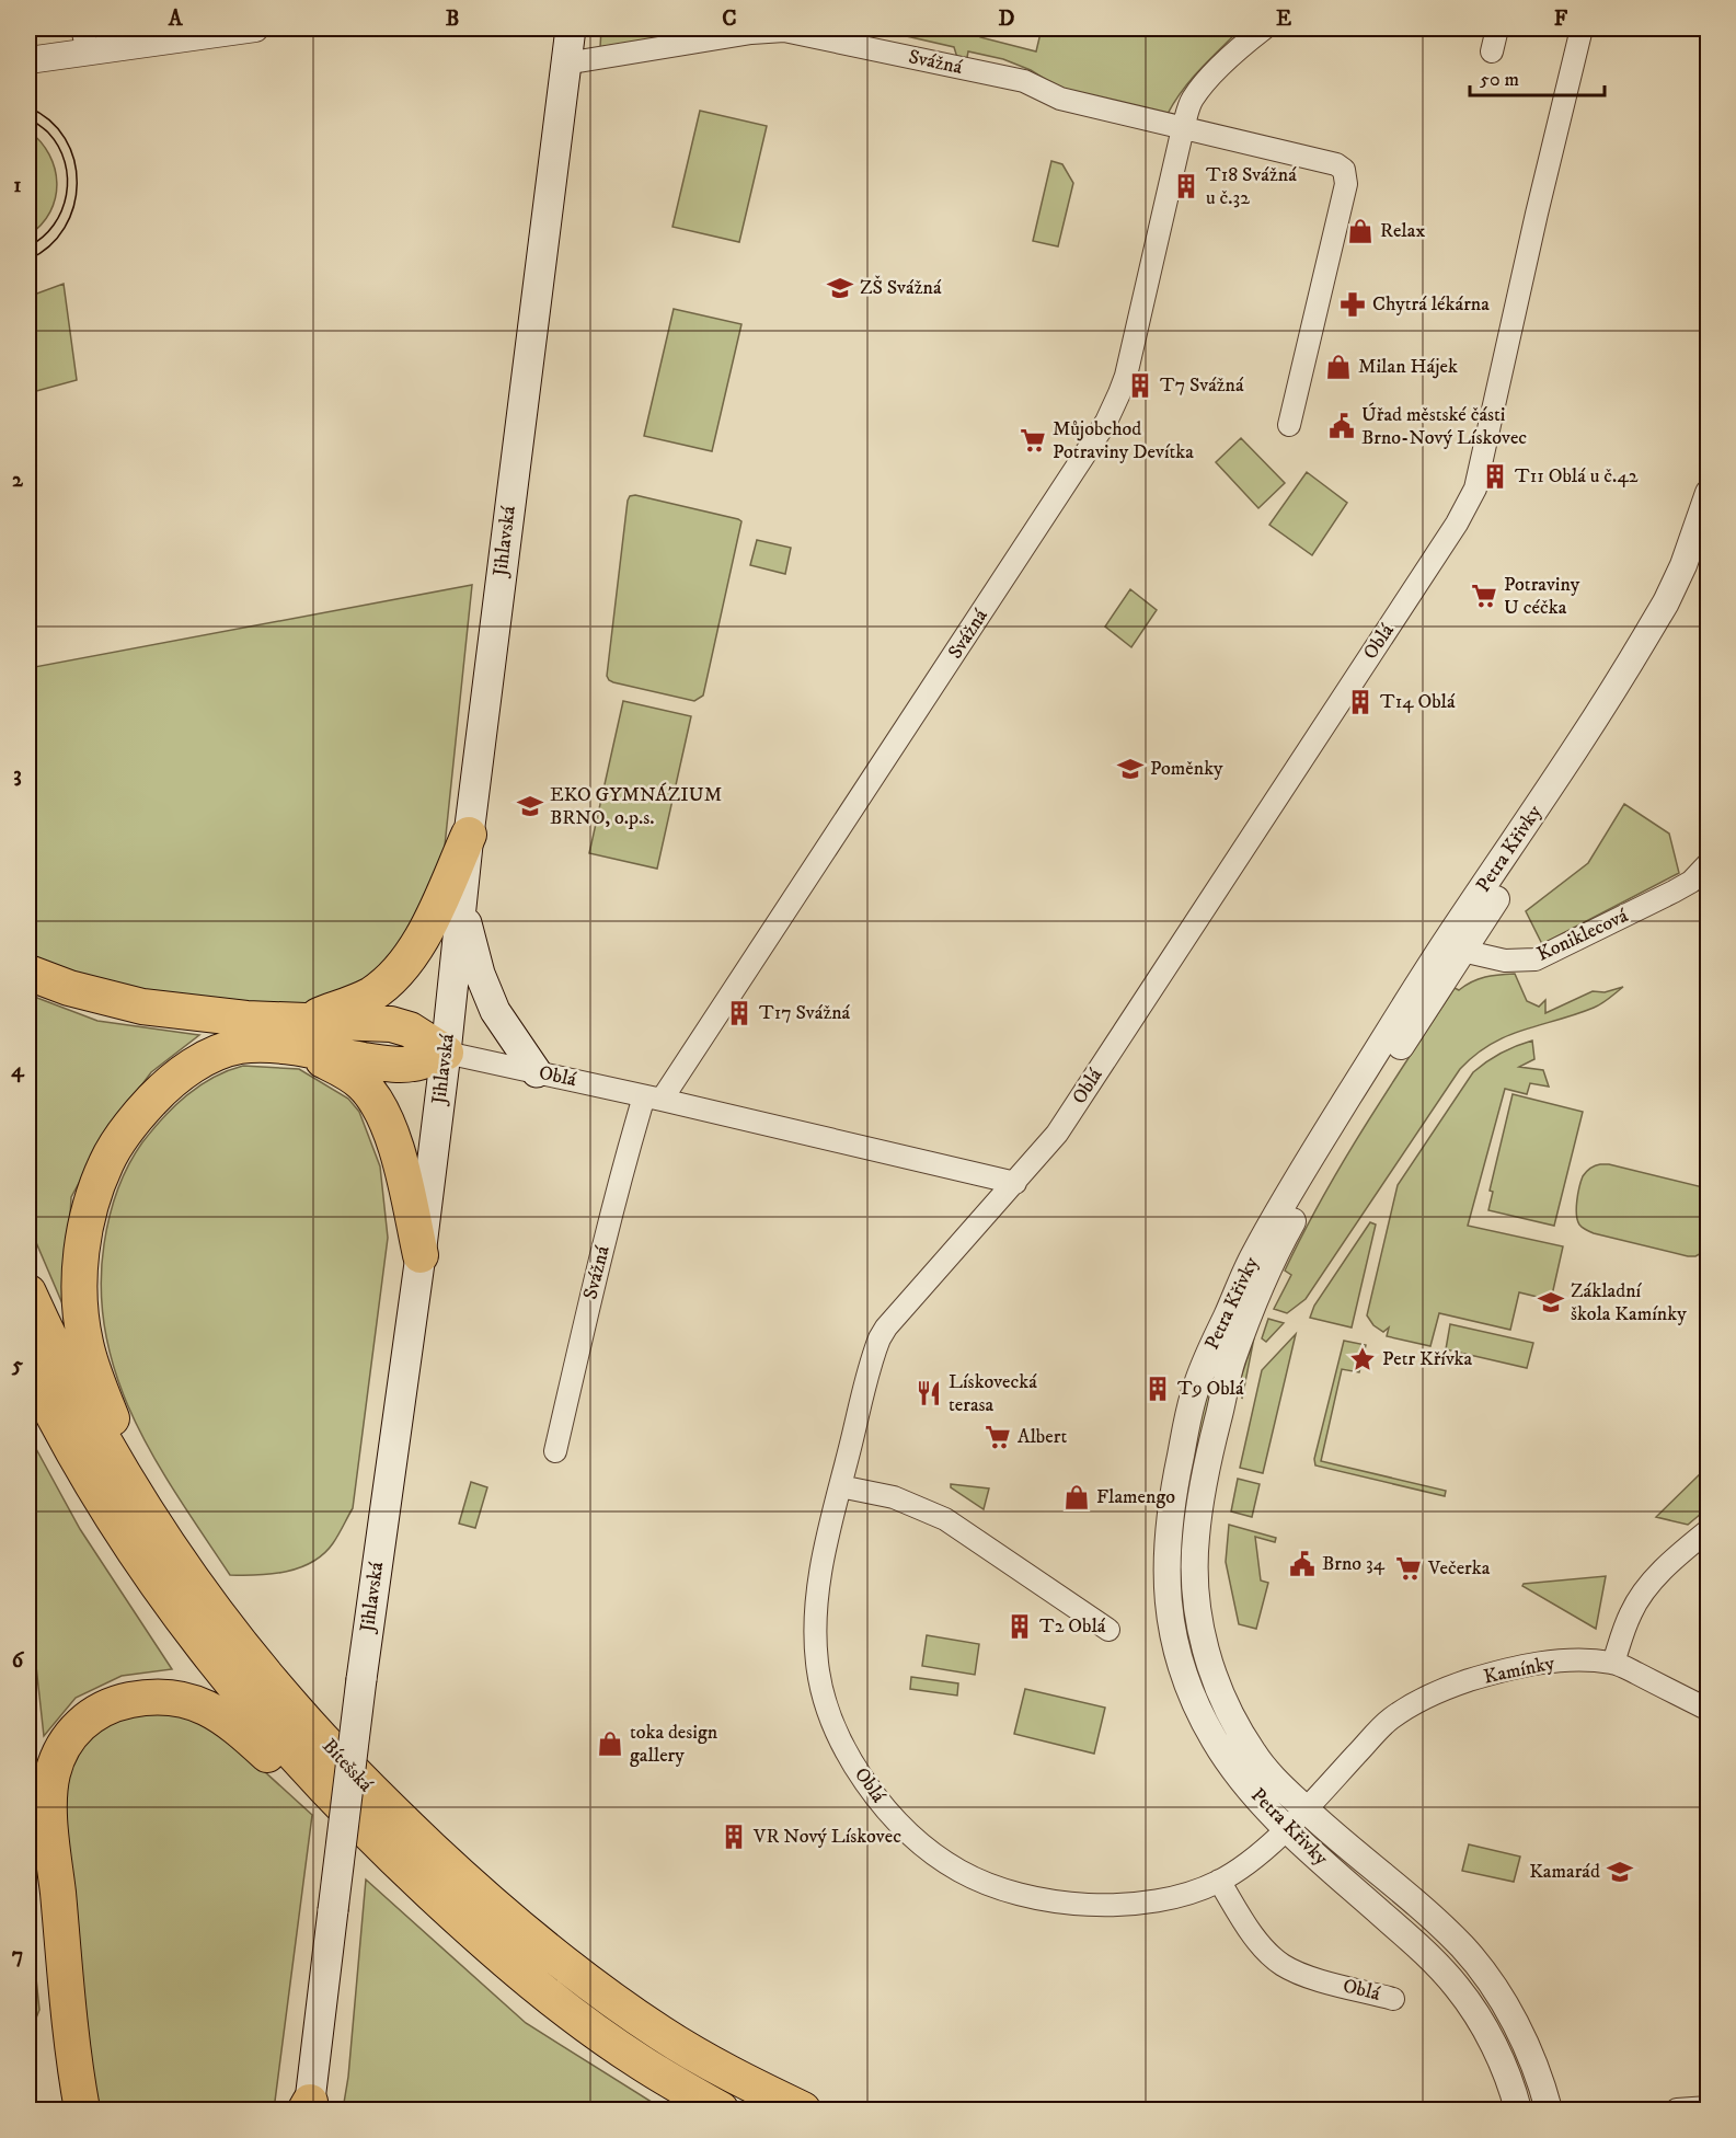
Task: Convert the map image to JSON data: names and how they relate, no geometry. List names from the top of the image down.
{
  "streets": {
    "highway": ["Bítešská"],
    "main road": ["Jihlavská"],
    "street": [
      "Svážná",
      "Oblá",
      "Petra Křivky",
      "Koniklecová",
      "Kamínky"
    ]
  },
  "crossings": [
    ["Svážná", "Jihlavská"],
    ["Svážná", "Oblá"],
    ["Jihlavská", "Oblá"],
    ["Oblá", "Petra Křivky"],
    ["Oblá", "Kamínky"],
    ["Petra Křivky", "Koniklecová"],
    ["Petra Křivky", "Kamínky"]
  ],
  "places": {
    "building": [
      "T18 Svážná u č.32",
      "T7 Svážná",
      "T11 Oblá u č.42",
      "T14 Oblá",
      "T17 Svážná",
      "T9 Oblá",
      "T2 Oblá",
      "VR Nový Lískovec"
    ],
    "shop": [
      "Relax",
      "Milan Hájek",
      "Flamengo",
      "toka design gallery"
    ],
    "school or university": [
      "ZŠ Svážná",
      "Poměnky",
      "EKO GYMNÁZIUM BRNO, o.p.s.",
      "Základní škola Kamínky",
      "Kamarád"
    ],
    "pharmacy": ["Chytrá lékárna"],
    "public building": ["Úřad městské části Brno-Nový Lískovec", "Brno 34"],
    "supermarket": [
      "Můjobchod Potraviny Devítka",
      "Potraviny U céčka",
      "Albert",
      "Večerka"
    ],
    "place": ["Petr Křívka"],
    "restaurant": ["Lískovecká terasa"]
  },
  "scale_bar": "50 m",
  "grid": {
    "columns": [
      "A",
      "B",
      "C",
      "D",
      "E",
      "F"
    ],
    "rows": [
      "1",
      "2",
      "3",
      "4",
      "5",
      "6",
      "7"
    ]
  }
}
